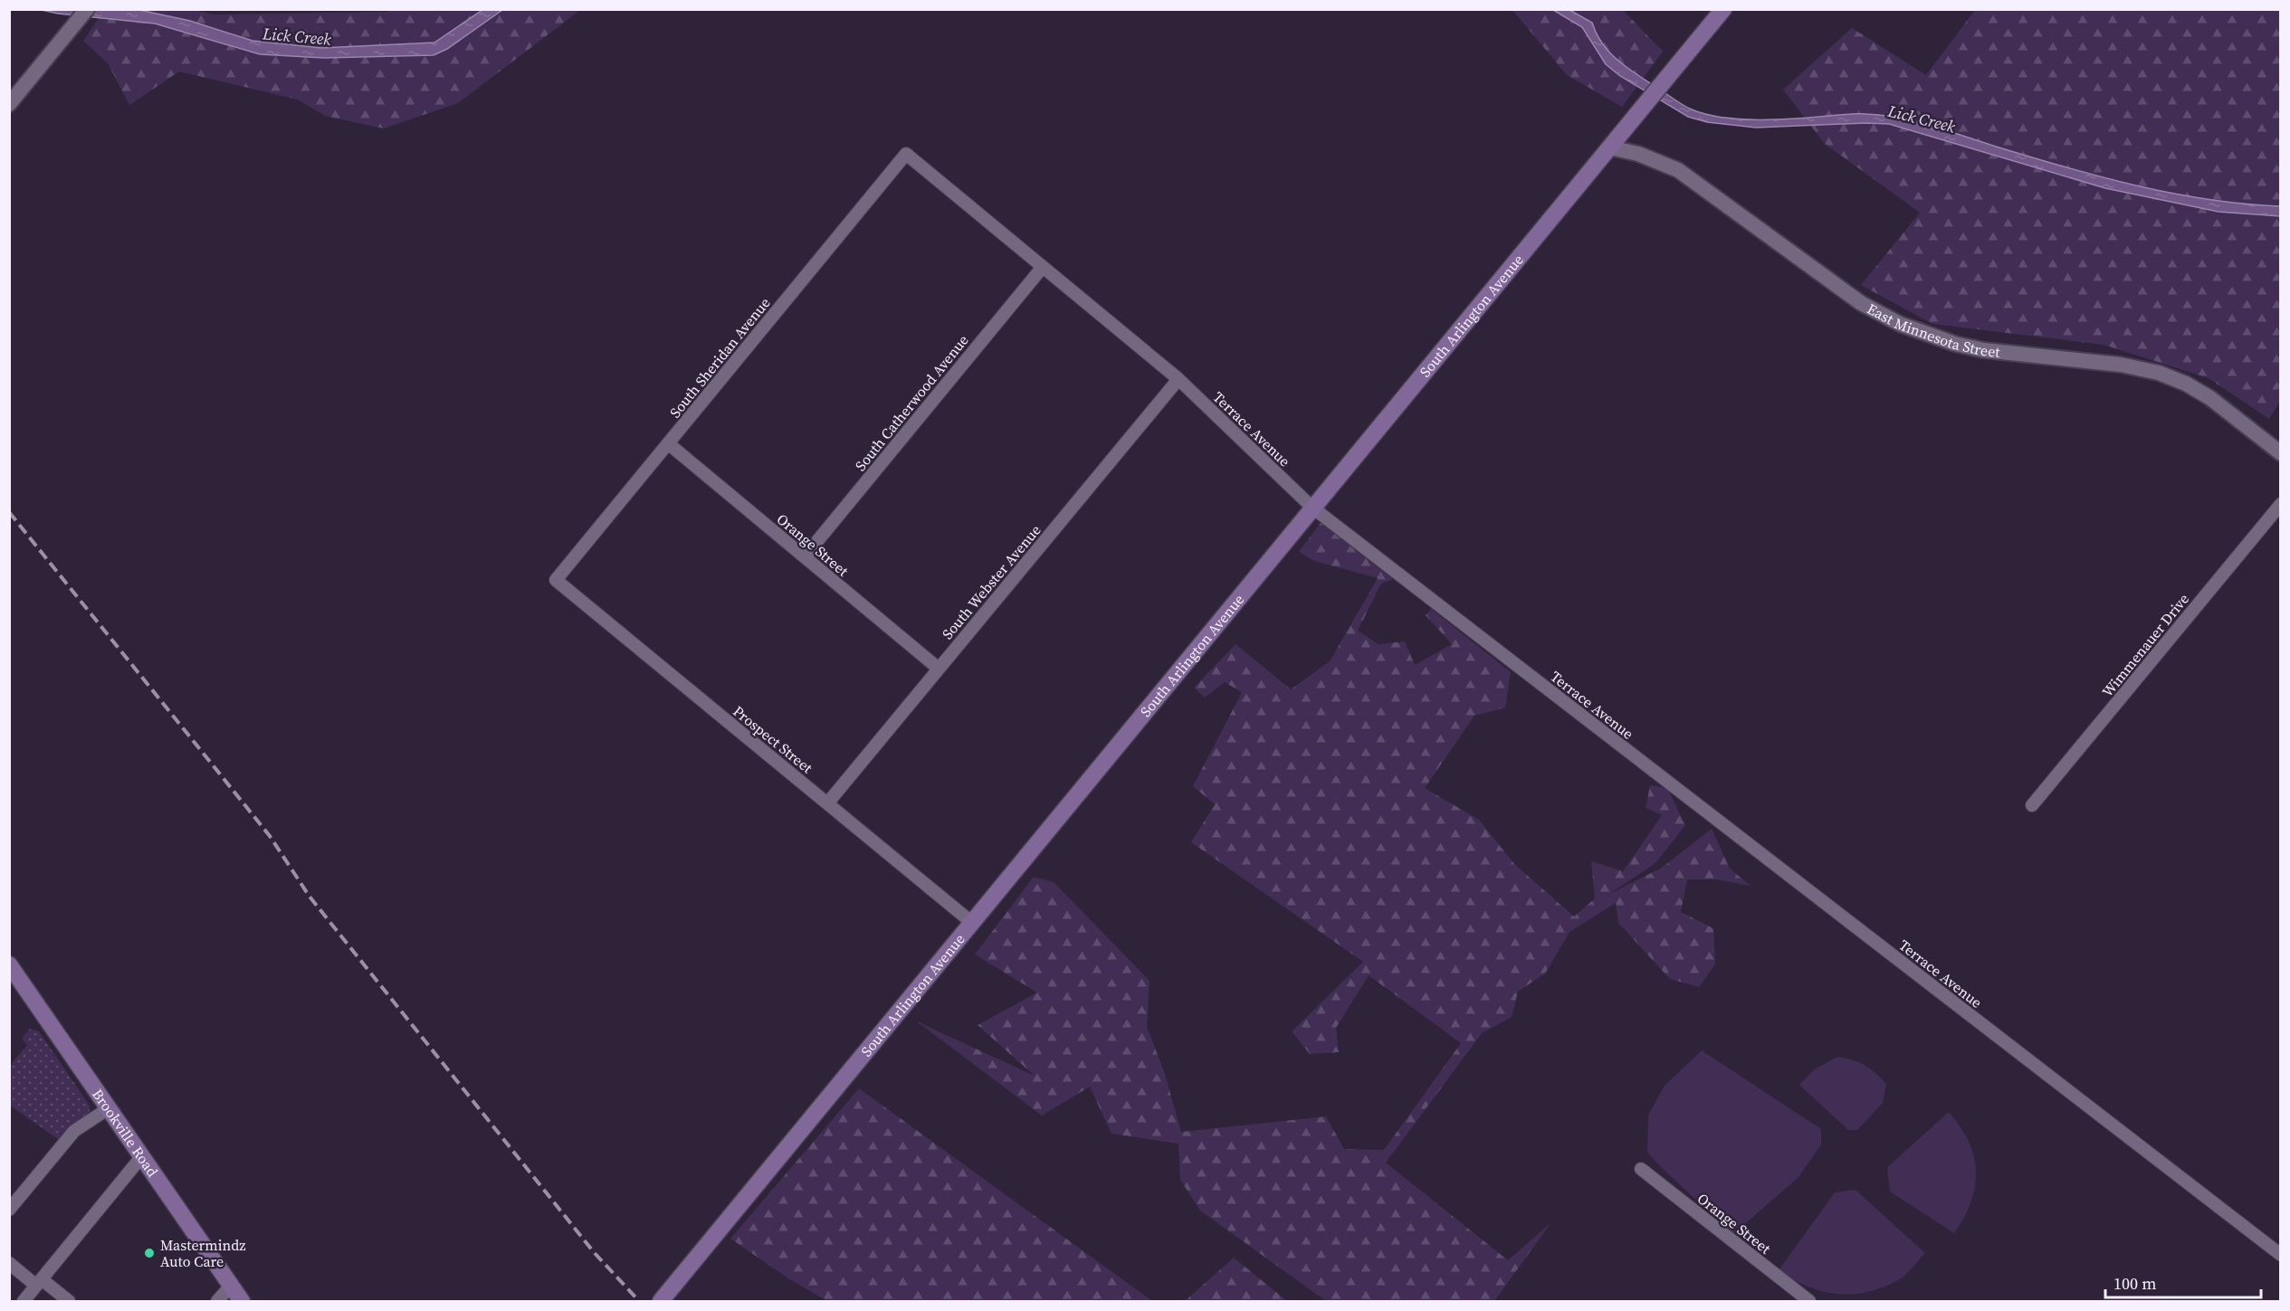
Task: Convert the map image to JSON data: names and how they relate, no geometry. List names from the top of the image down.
{
  "streets": {
    "main road": ["South Arlington Avenue", "Brookville Road"],
    "street": [
      "East Minnesota Street",
      "South Sheridan Avenue",
      "South Catherwood Avenue",
      "Terrace Avenue",
      "Orange Street",
      "South Webster Avenue",
      "Wimmenauer Drive",
      "Prospect Street"
    ]
  },
  "crossings": [
    ["South Arlington Avenue", "East Minnesota Street"],
    ["South Arlington Avenue", "Terrace Avenue"],
    ["South Arlington Avenue", "Prospect Street"],
    ["South Sheridan Avenue", "Terrace Avenue"],
    ["South Sheridan Avenue", "Orange Street"],
    ["South Sheridan Avenue", "Prospect Street"],
    ["South Catherwood Avenue", "Terrace Avenue"],
    ["South Catherwood Avenue", "Orange Street"],
    ["Terrace Avenue", "South Webster Avenue"],
    ["Orange Street", "South Webster Avenue"],
    ["South Webster Avenue", "Prospect Street"]
  ],
  "water": ["Lick Creek"],
  "places": ["Mastermindz Auto Care"],
  "scale_bar": "100 m"
}
